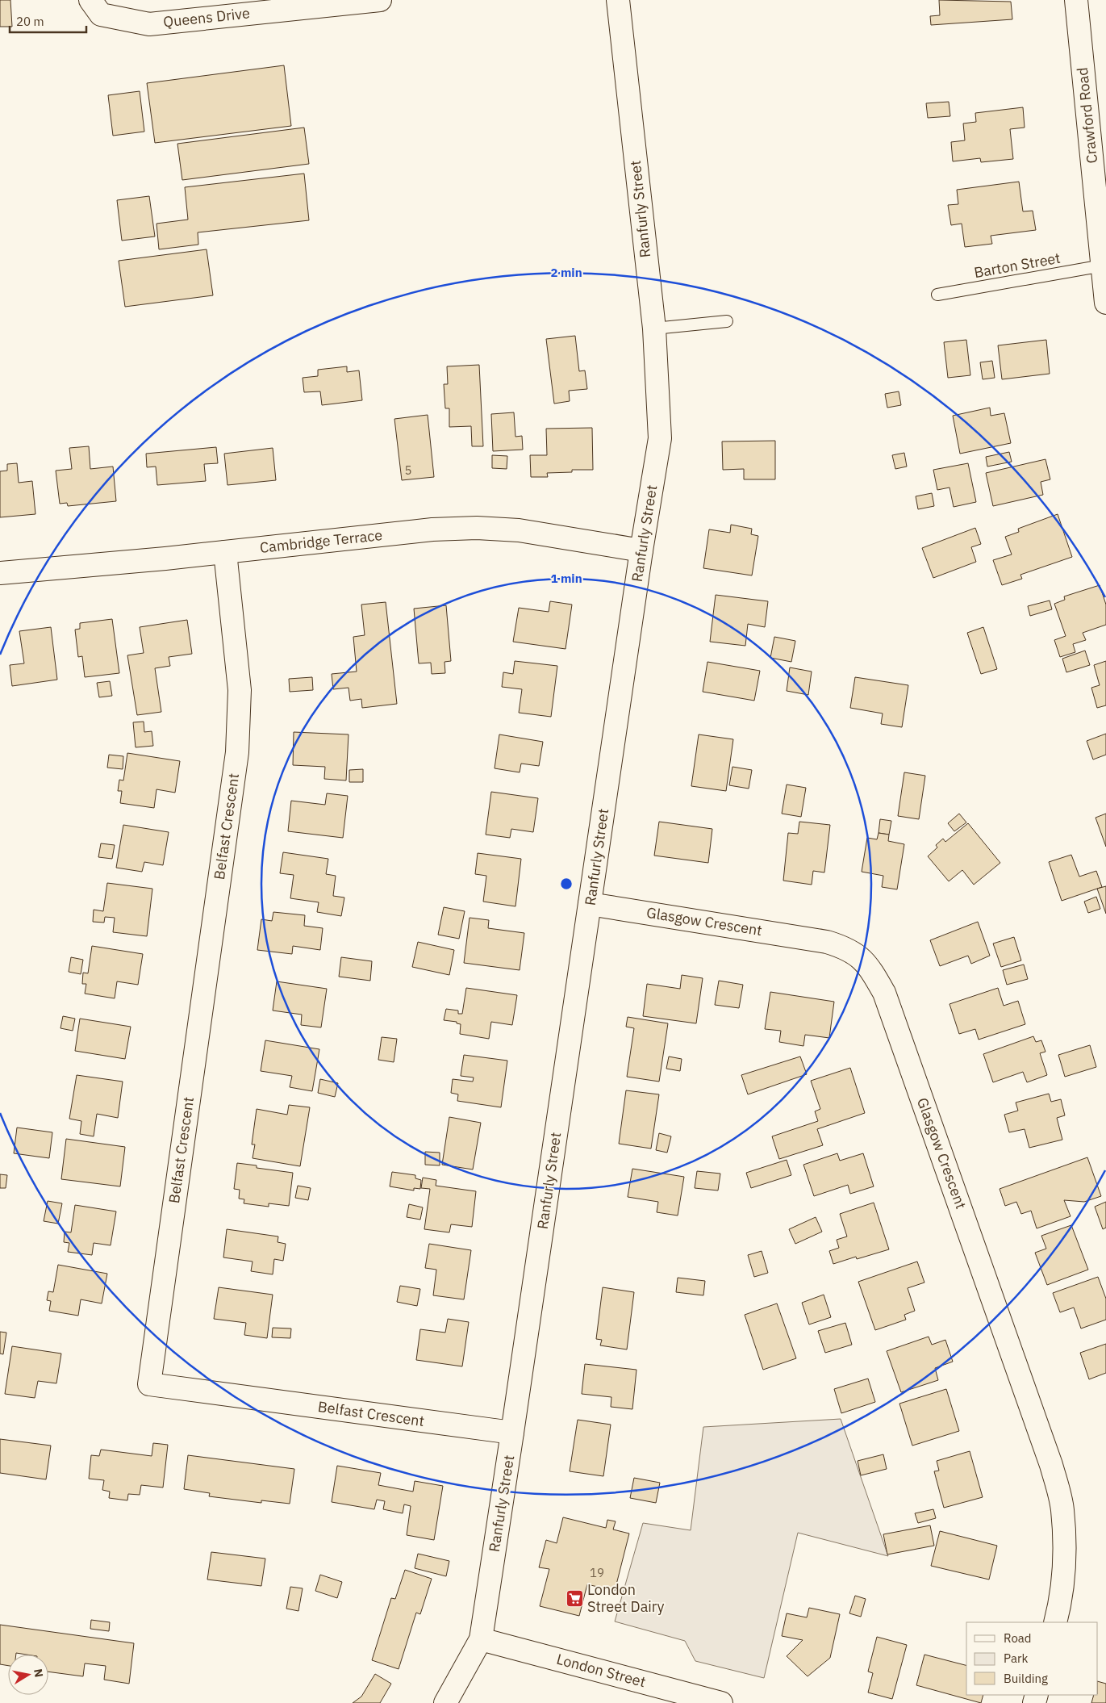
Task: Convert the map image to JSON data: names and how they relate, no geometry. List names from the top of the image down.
{
  "streets": {
    "street": [
      "Queens Drive",
      "Crawford Road",
      "Ranfurly Street",
      "Cambridge Terrace",
      "Belfast Crescent",
      "Glasgow Crescent",
      "London Street"
    ],
    "lane": ["Barton Street"]
  },
  "crossings": [
    ["Crawford Road", "Barton Street"],
    ["Ranfurly Street", "Cambridge Terrace"],
    ["Ranfurly Street", "Belfast Crescent"],
    ["Ranfurly Street", "Glasgow Crescent"],
    ["Ranfurly Street", "London Street"],
    ["Cambridge Terrace", "Belfast Crescent"]
  ],
  "places": {
    "supermarket": ["London Street Dairy"]
  },
  "house_numbers": ["5", "19"],
  "legend": ["Road", "Park", "Building"],
  "scale_bar": "20 m",
  "north": "right",
  "rings": ["2 min", "1 min"]
}
